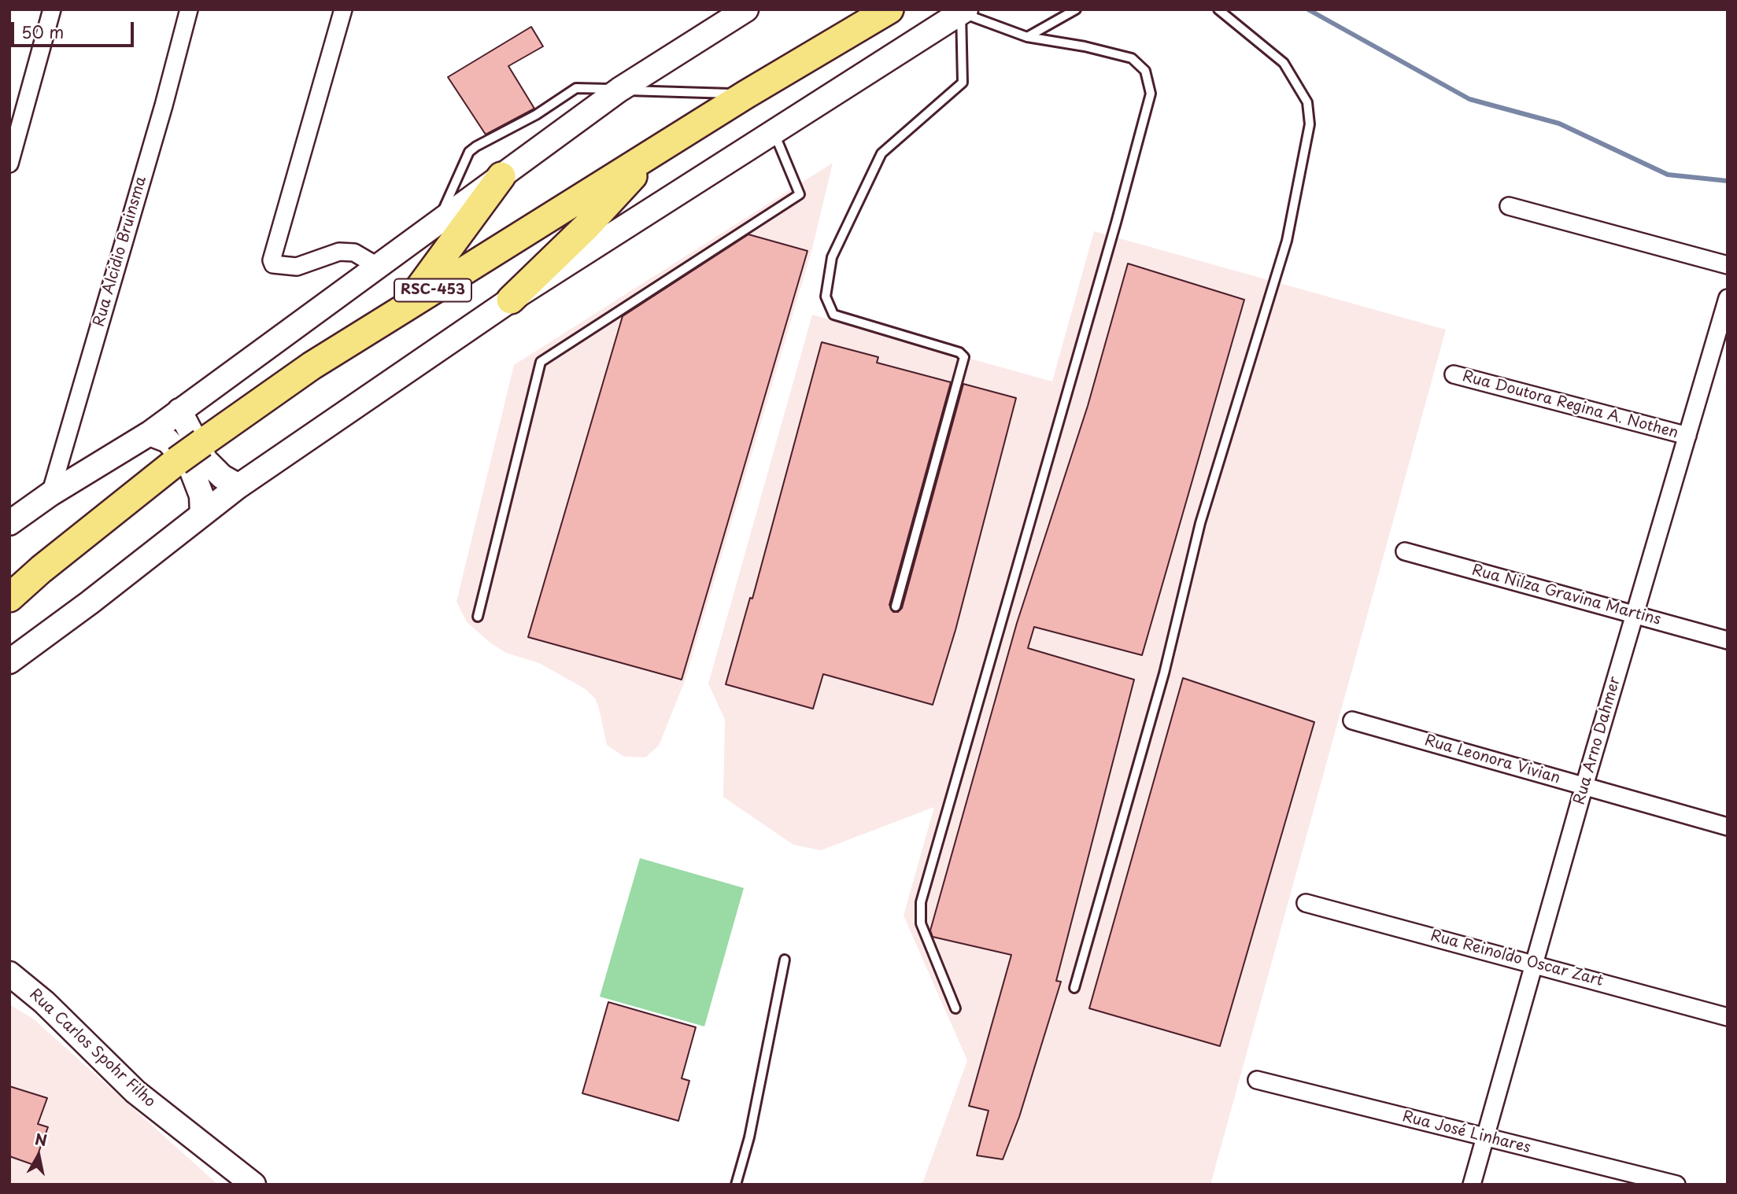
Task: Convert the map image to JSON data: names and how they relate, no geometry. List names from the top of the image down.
{
  "streets": {
    "highway": ["RSC-453"],
    "main road": ["Rua Carlos Spohr Filho"],
    "street": [
      "Rua Alcidio Bruinsma",
      "Rua Doutora Regina A. Nothen",
      "Rua Nilza Gravina Martins",
      "Rua Arno Dahmer",
      "Rua Leonora Vivian",
      "Rua Reinoldo Oscar Zart",
      "Rua José Linhares"
    ]
  },
  "crossings": [
    ["Rua Doutora Regina A. Nothen", "Rua Arno Dahmer"],
    ["Rua Nilza Gravina Martins", "Rua Arno Dahmer"],
    ["Rua Arno Dahmer", "Rua Leonora Vivian"],
    ["Rua Arno Dahmer", "Rua Reinoldo Oscar Zart"],
    ["Rua Arno Dahmer", "Rua José Linhares"]
  ],
  "scale_bar": "50 m",
  "north": "top"
}
